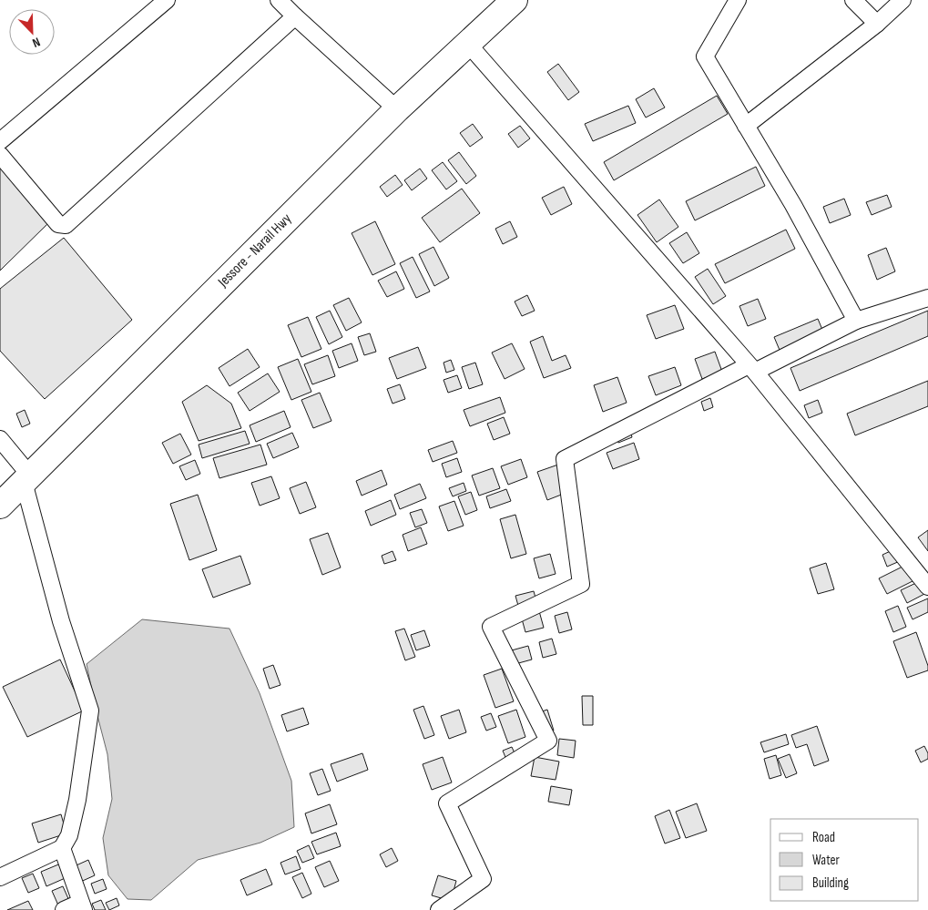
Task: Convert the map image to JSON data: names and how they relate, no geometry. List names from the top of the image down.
{
  "streets": {
    "highway": ["Jessore - Narail Hwy"]
  },
  "legend": ["Road", "Water", "Building"],
  "north": "bottom right"
}
